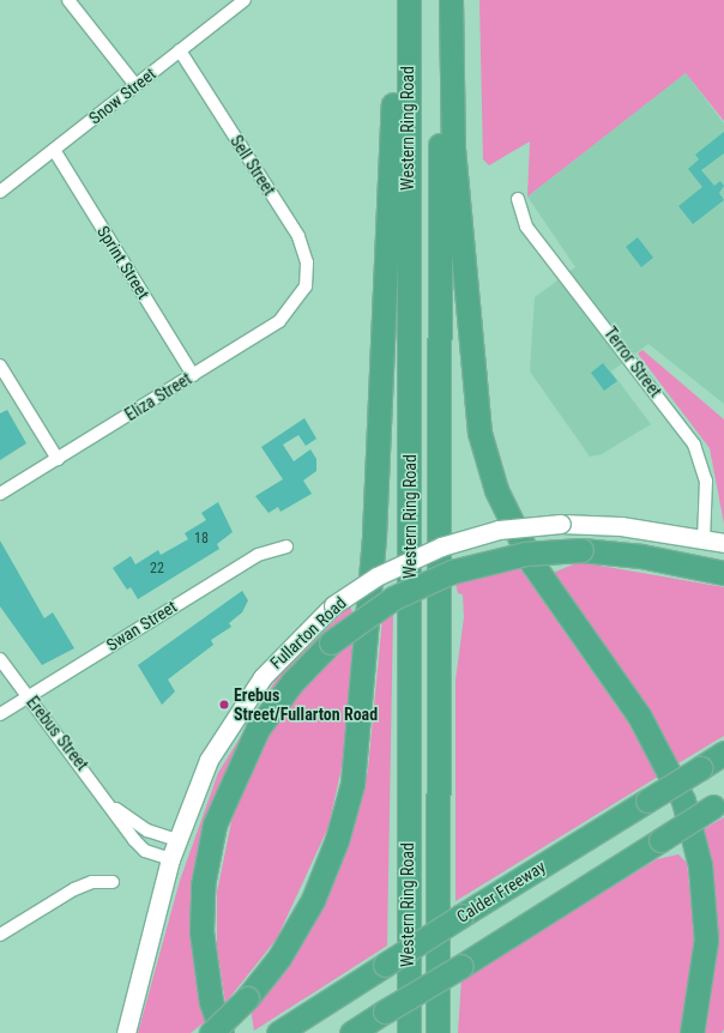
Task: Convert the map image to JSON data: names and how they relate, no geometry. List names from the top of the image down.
{
  "streets": {
    "highway": ["Western Ring Road", "Calder Freeway"],
    "main road": ["Fullarton Road"],
    "street": [
      "Snow Street",
      "Sell Street",
      "Sprint Street",
      "Terror Street",
      "Eliza Street",
      "Swan Street",
      "Erebus Street"
    ]
  },
  "crossings": [
    ["Snow Street", "Sell Street"],
    ["Snow Street", "Sprint Street"],
    ["Sell Street", "Eliza Street"],
    ["Sprint Street", "Eliza Street"],
    ["Terror Street", "Fullarton Road"],
    ["Swan Street", "Erebus Street"],
    ["Fullarton Road", "Erebus Street"]
  ],
  "places": ["Erebus Street/Fullarton Road"],
  "house_numbers": ["18", "22"]
}
